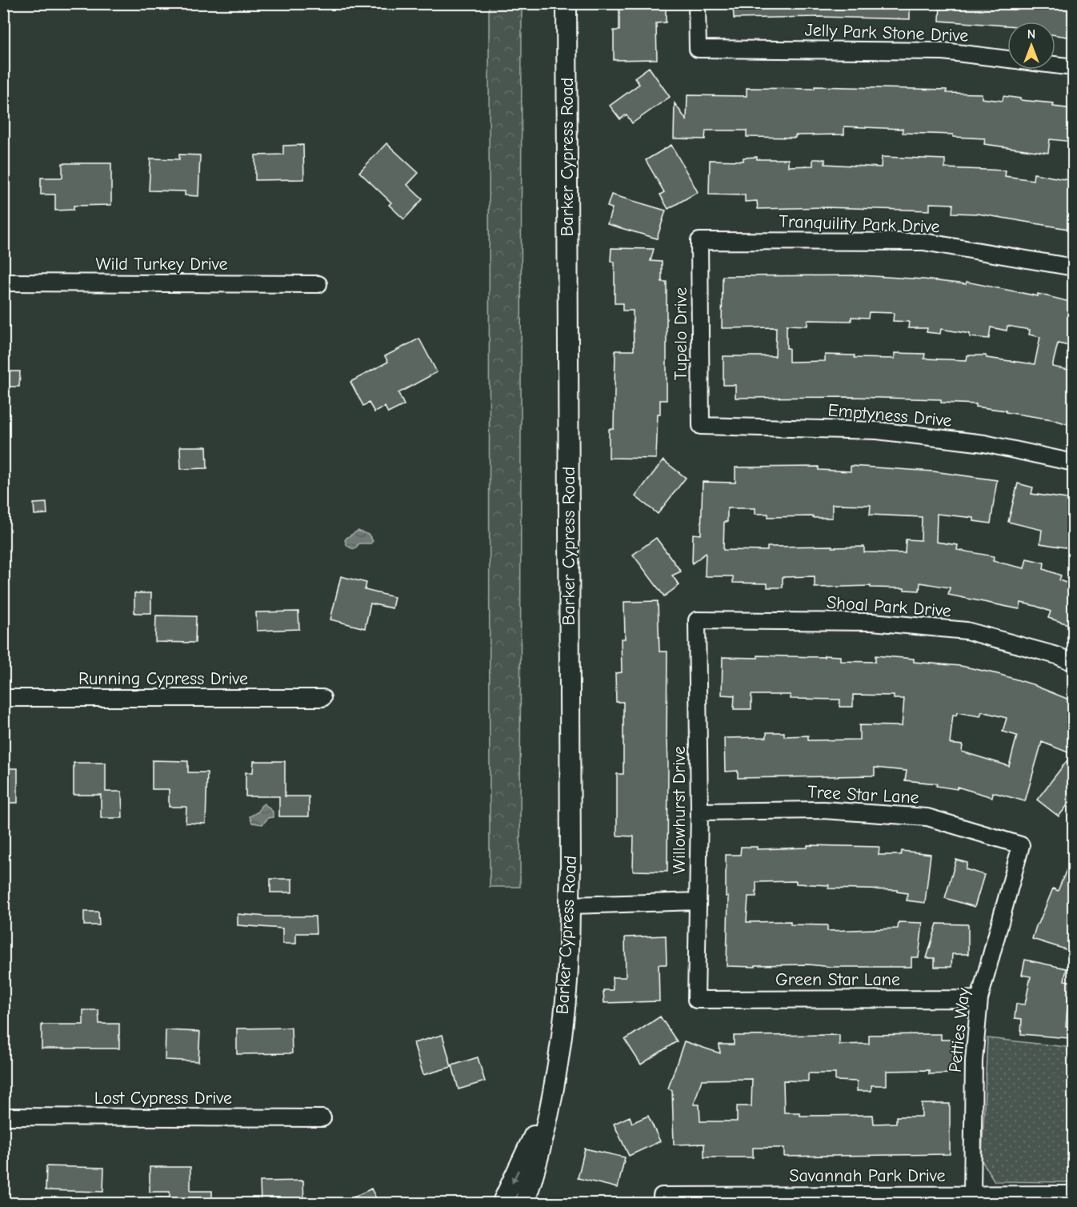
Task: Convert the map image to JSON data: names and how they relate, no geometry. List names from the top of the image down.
{
  "streets": {
    "street": [
      "Jelly Park Stone Drive",
      "Barker Cypress Road",
      "Tranquility Park Drive",
      "Wild Turkey Drive",
      "Tupelo Drive",
      "Emptyness Drive",
      "Shoal Park Drive",
      "Running Cypress Drive",
      "Tree Star Lane",
      "Willowhurst Drive",
      "Green Star Lane",
      "Petties Way",
      "Lost Cypress Drive",
      "Savannah Park Drive"
    ]
  },
  "crossings": [
    ["Tranquility Park Drive", "Tupelo Drive"],
    ["Tupelo Drive", "Emptyness Drive"],
    ["Shoal Park Drive", "Willowhurst Drive"],
    ["Tree Star Lane", "Willowhurst Drive"],
    ["Tree Star Lane", "Petties Way"],
    ["Willowhurst Drive", "Green Star Lane"],
    ["Green Star Lane", "Petties Way"],
    ["Petties Way", "Savannah Park Drive"]
  ],
  "north": "top"
}
